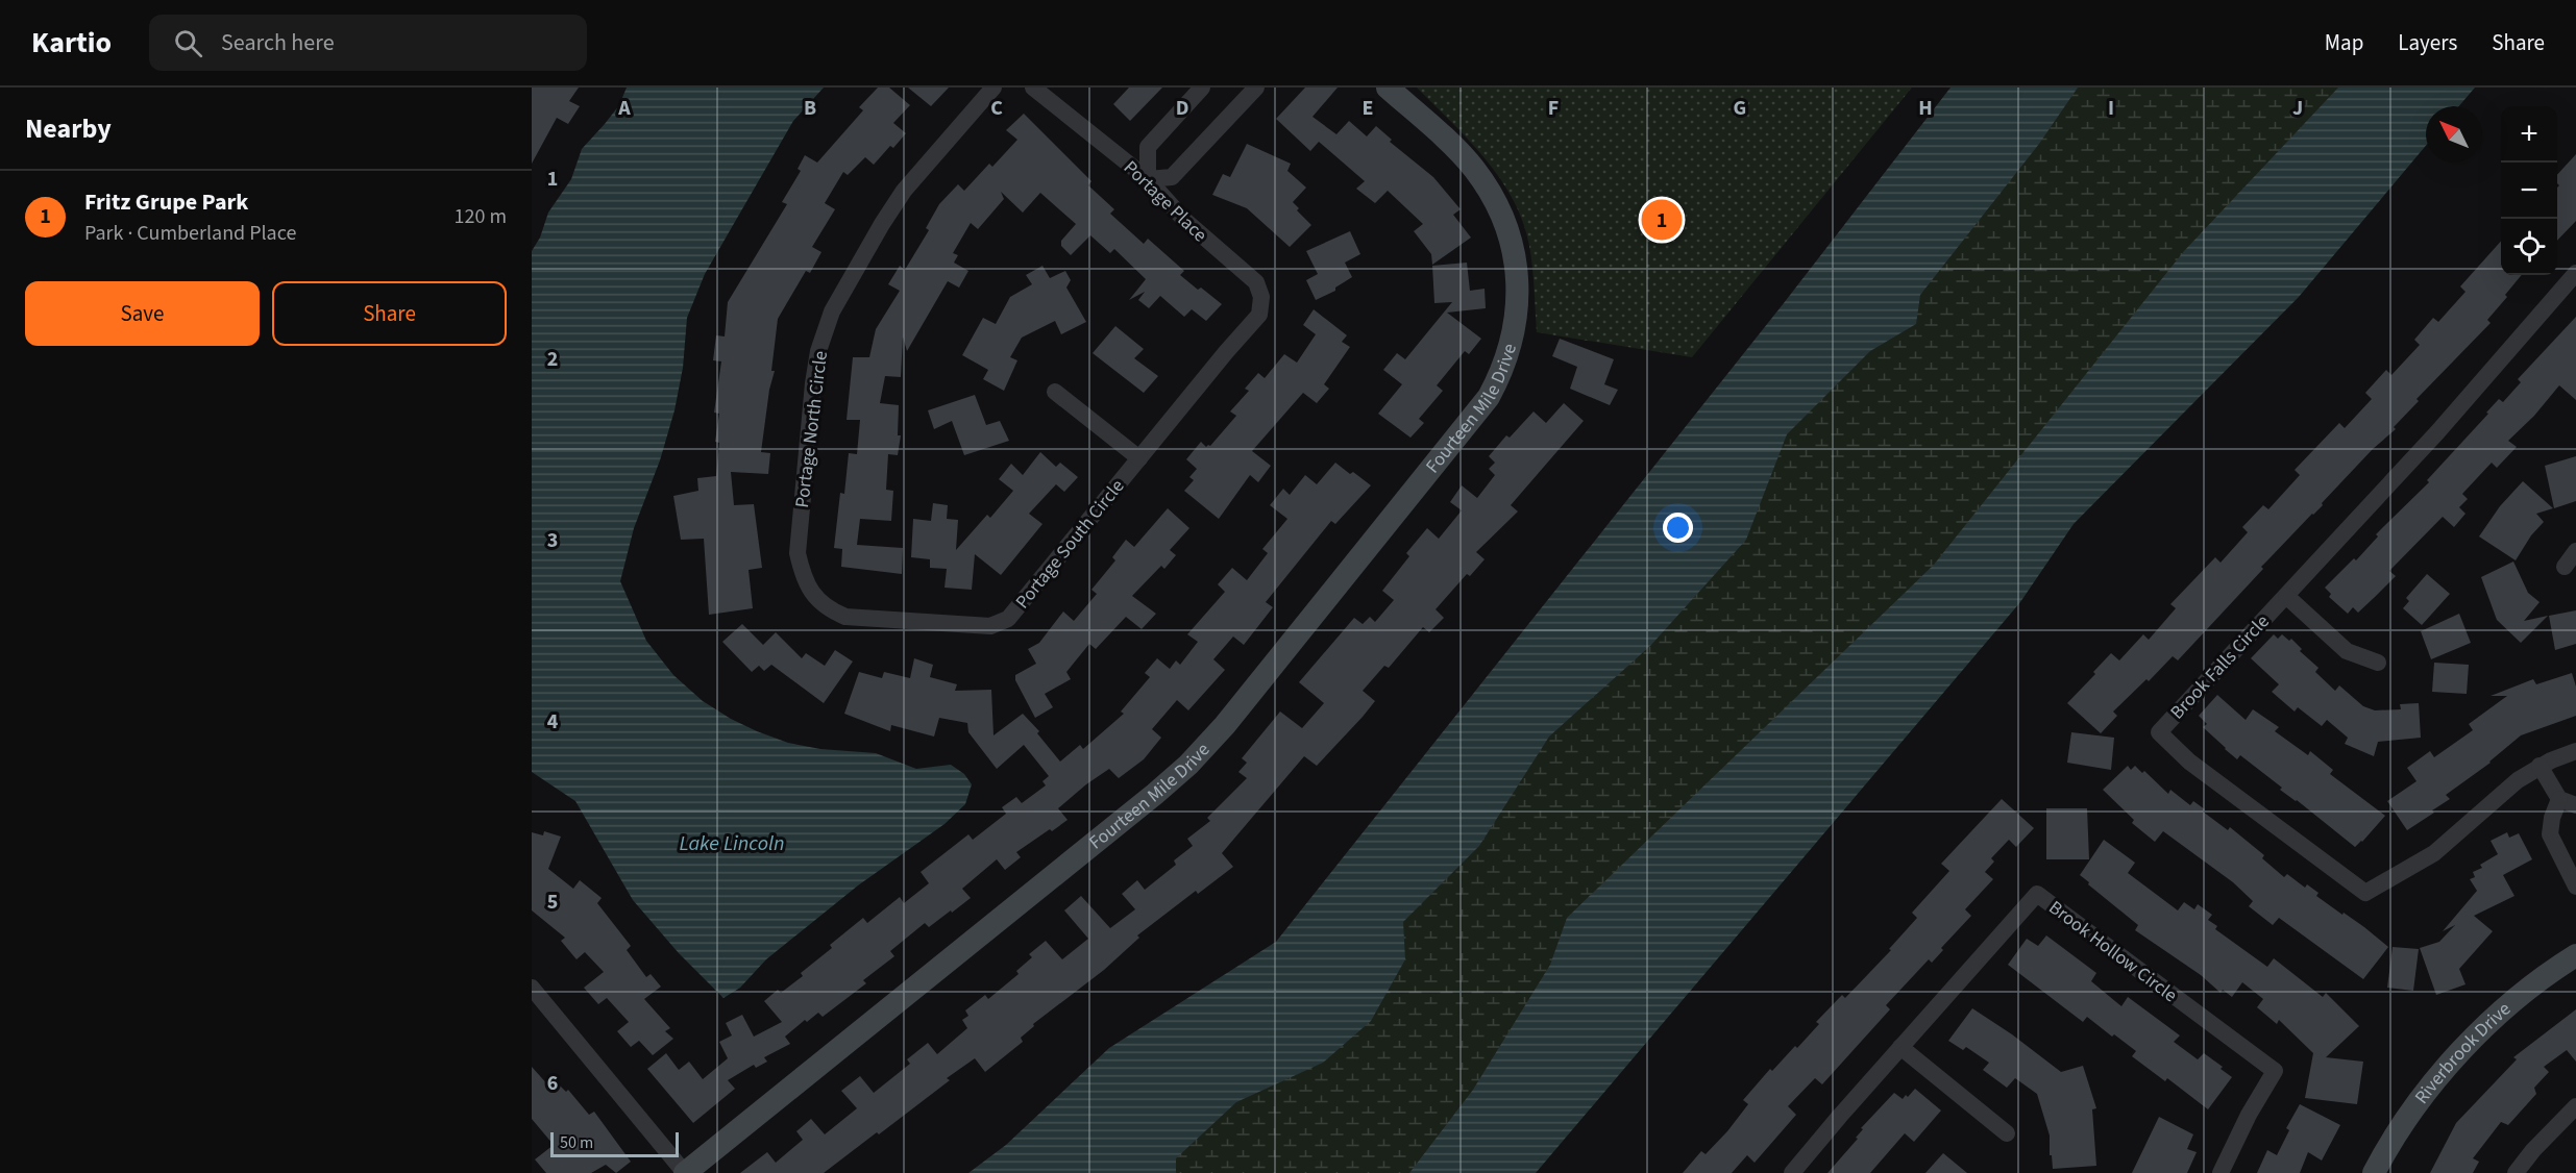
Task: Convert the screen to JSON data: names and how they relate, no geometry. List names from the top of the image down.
{
  "streets": {
    "street": [
      "Portage Place",
      "Fourteen Mile Drive",
      "Portage North Circle",
      "Portage South Circle",
      "Brook Falls Circle",
      "Brook Hollow Circle",
      "Riverbrook Drive"
    ]
  },
  "crossings": [
    ["Portage Place", "Portage South Circle"],
    ["Portage North Circle", "Portage South Circle"]
  ],
  "water": ["Lake Lincoln"],
  "scale_bar": "50 m",
  "north": "top left",
  "page": {
    "header": "Kartio",
    "search": "Search here",
    "nav": ["Map", "Layers", "Share"],
    "heading": "Nearby",
    "map_buttons": ["+", "−"],
    "list": [
      {
        "mark": "1",
        "name": "Fritz Grupe Park",
        "note": "Park · Cumberland Place",
        "value": "120 m"
      }
    ],
    "pins": "1",
    "buttons": ["Save", "Share"],
    "scale": "50 m"
  },
  "grid": {
    "columns": [
      "A",
      "B",
      "C",
      "D",
      "E",
      "F",
      "G",
      "H",
      "I",
      "J"
    ],
    "rows": [
      "1",
      "2",
      "3",
      "4",
      "5",
      "6"
    ]
  }
}
